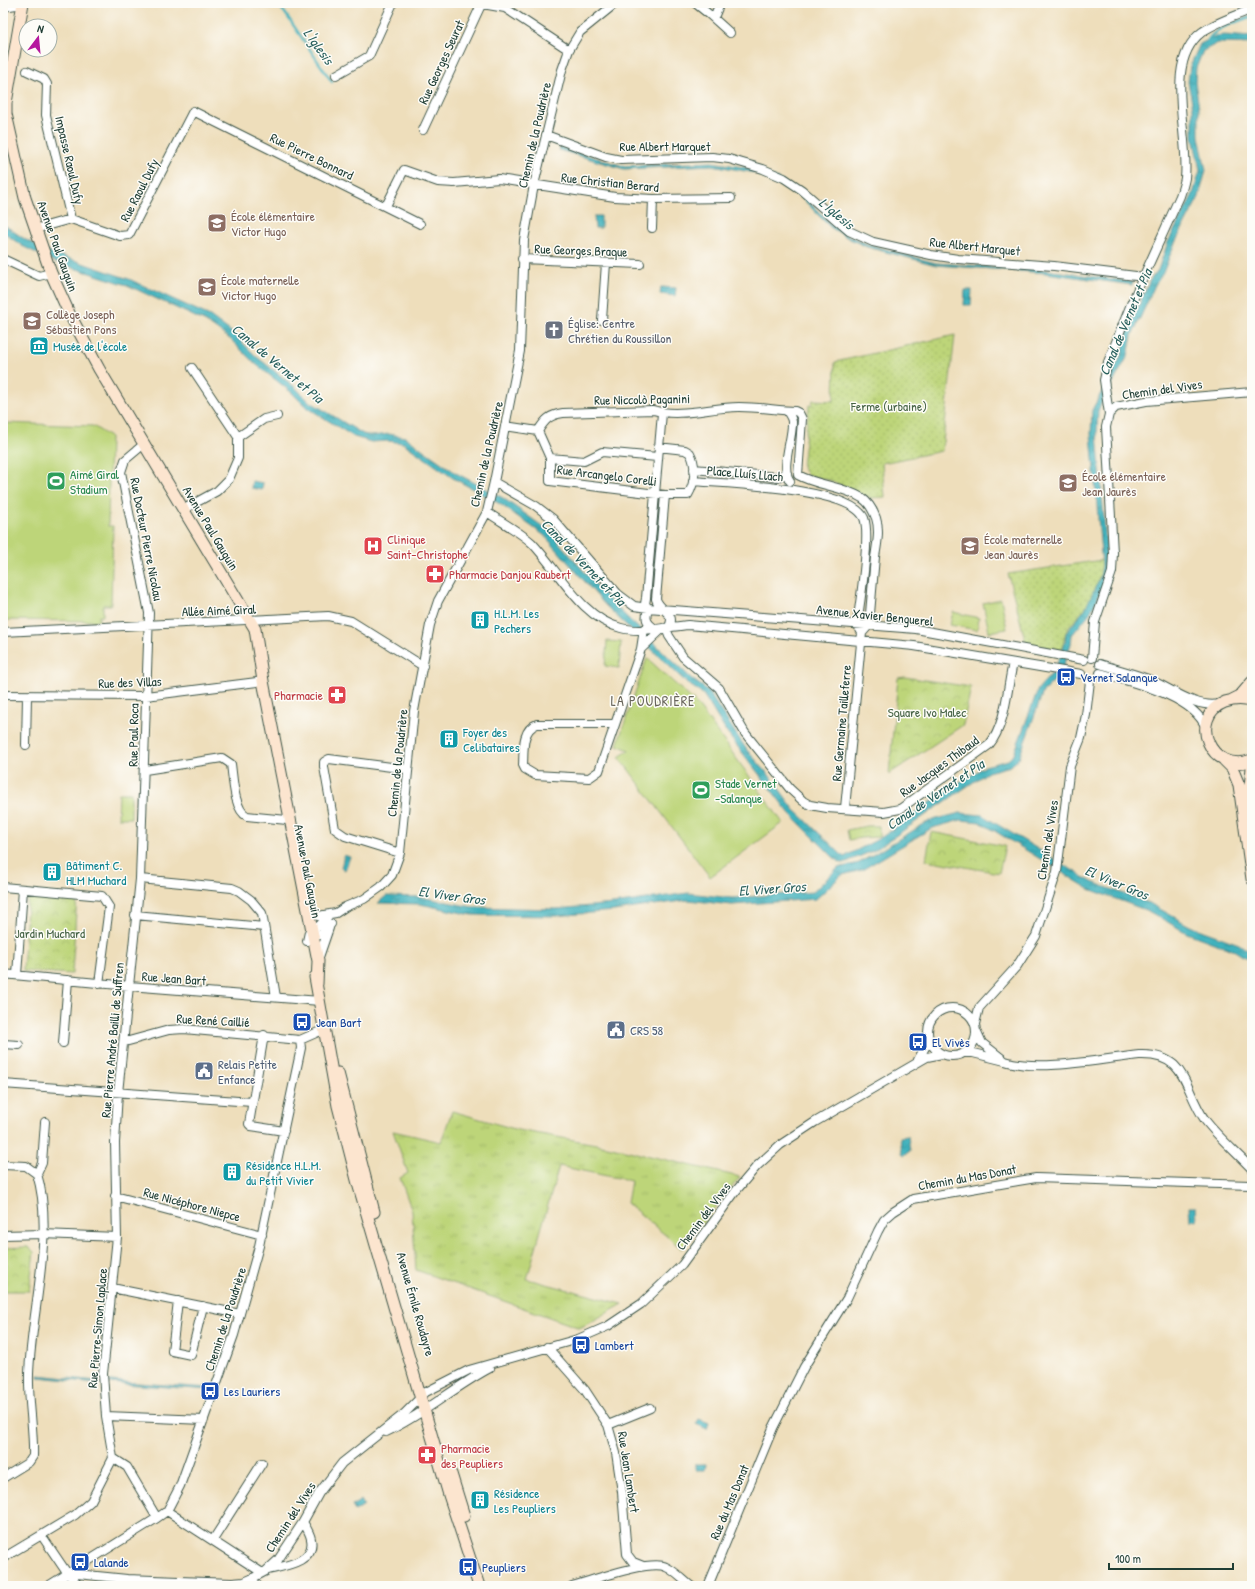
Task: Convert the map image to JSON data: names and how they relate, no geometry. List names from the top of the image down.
{
  "streets": {
    "street": [
      "Rue Georges Seurat",
      "Chemin de la Poudrière",
      "Rue Albert Marquet",
      "Rue Pierre Bonnard",
      "Impasse Raoul Dufy",
      "Rue Christian Berard",
      "Rue Raoul Dufy",
      "Avenue Paul Gauguin",
      "Rue Georges Braque",
      "Chemin del Vives",
      "Rue Niccolò Paganini",
      "Place Lluís Llach",
      "Rue Arcangelo Corelli",
      "Rue Docteur Pierre Nicolau",
      "Allée Aimé Giral",
      "Avenue Xavier Benguerel",
      "Rue des Villas",
      "Rue Germaine Tailleferre",
      "Rue Paul Roca",
      "Rue Jacques Thibaud",
      "Rue Jean Bart",
      "Rue René Caillié",
      "Rue Pierre André Bailli de Suffren",
      "Chemin du Mas Donat",
      "Rue Nicéphore Niepce",
      "Avenue Émile Roudayre",
      "Rue Pierre-Simon Laplace",
      "Rue Jean Lambert",
      "Rue du Mas Donat"
    ]
  },
  "crossings": [
    ["Chemin de la Poudrière", "Rue Albert Marquet"],
    ["Chemin de la Poudrière", "Rue Christian Berard"],
    ["Chemin de la Poudrière", "Avenue Paul Gauguin"],
    ["Chemin de la Poudrière", "Rue Georges Braque"],
    ["Chemin de la Poudrière", "Allée Aimé Giral"],
    ["Chemin de la Poudrière", "Avenue Xavier Benguerel"],
    ["Chemin de la Poudrière", "Rue René Caillié"],
    ["Chemin de la Poudrière", "Rue Nicéphore Niepce"],
    ["Rue Pierre Bonnard", "Rue Christian Berard"],
    ["Rue Pierre Bonnard", "Rue Raoul Dufy"],
    ["Impasse Raoul Dufy", "Rue Raoul Dufy"],
    ["Avenue Paul Gauguin", "Rue Docteur Pierre Nicolau"],
    ["Avenue Paul Gauguin", "Allée Aimé Giral"],
    ["Avenue Paul Gauguin", "Rue des Villas"],
    ["Avenue Paul Gauguin", "Avenue Émile Roudayre"],
    ["Chemin del Vives", "Avenue Xavier Benguerel"],
    ["Chemin del Vives", "Avenue Émile Roudayre"],
    ["Chemin del Vives", "Rue Jean Lambert"],
    ["Rue Niccolò Paganini", "Rue Arcangelo Corelli"],
    ["Place Lluís Llach", "Rue Arcangelo Corelli"],
    ["Place Lluís Llach", "Avenue Xavier Benguerel"],
    ["Rue Docteur Pierre Nicolau", "Allée Aimé Giral"],
    ["Rue Docteur Pierre Nicolau", "Rue Paul Roca"],
    ["Allée Aimé Giral", "Rue Paul Roca"],
    ["Avenue Xavier Benguerel", "Rue Germaine Tailleferre"],
    ["Avenue Xavier Benguerel", "Rue Jacques Thibaud"],
    ["Rue des Villas", "Rue Paul Roca"],
    ["Rue Germaine Tailleferre", "Rue Jacques Thibaud"],
    ["Rue Paul Roca", "Rue Pierre André Bailli de Suffren"],
    ["Rue Jean Bart", "Rue Pierre André Bailli de Suffren"],
    ["Rue Jean Bart", "Avenue Émile Roudayre"],
    ["Rue René Caillié", "Rue Pierre André Bailli de Suffren"],
    ["Rue Pierre André Bailli de Suffren", "Rue Nicéphore Niepce"],
    ["Rue Pierre André Bailli de Suffren", "Rue Pierre-Simon Laplace"],
    ["Chemin du Mas Donat", "Rue du Mas Donat"]
  ],
  "districts": ["LA POUDRIÈRE"],
  "water": ["L'Iglesis", "Canal de Vernet et Pia", "El Viver Gros"],
  "parks": ["Ferme (urbaine)", "Square Ivo Malec", "Jardin Muchard"],
  "places": {
    "school or university": [
      "École élémentaire Victor Hugo",
      "École maternelle Victor Hugo",
      "Collège Joseph Sébastien Pons",
      "École élémentaire Jean Jaurès",
      "École maternelle Jean Jaurès"
    ],
    "church": ["Église: Centre Chrétien du Roussillon"],
    "museum": ["Musée de l'école"],
    "sports": ["Aimé Giral Stadium", "Stade Vernet -Salanque"],
    "hospital": ["Clinique Saint-Christophe"],
    "pharmacy": ["Pharmacie Danjou Raubert", "Pharmacie", "Pharmacie des Peupliers"],
    "building": [
      "H.L.M. Les Pechers",
      "Foyer des Celibataires",
      "Bâtiment C. HLM Muchard",
      "Résidence H.L.M. du Petit Vivier",
      "Résidence Les Peupliers"
    ],
    "bus stop": [
      "Vernet Salanque",
      "Jean Bart",
      "El Vivès",
      "Lambert",
      "Les Lauriers",
      "Lalande",
      "Peupliers"
    ],
    "public building": ["CRS 58", "Relais Petite Enfance"]
  },
  "scale_bar": "100 m",
  "north": "top"
}
